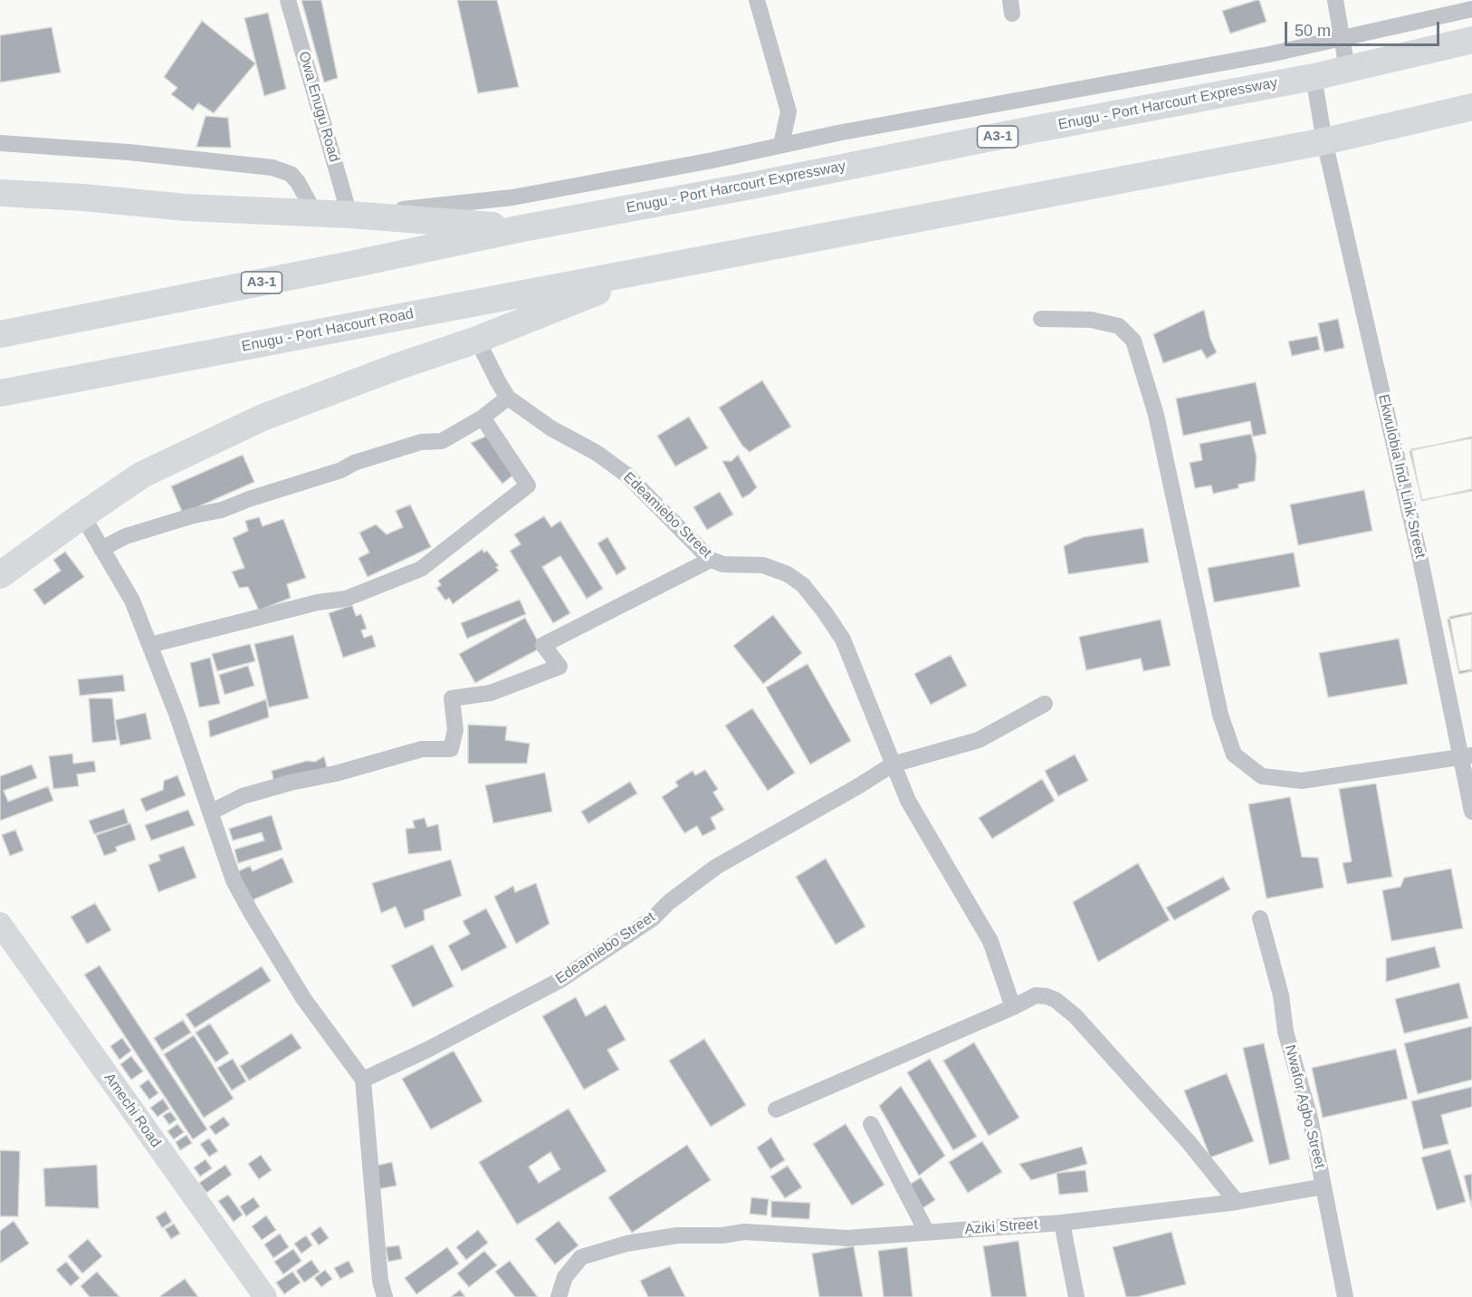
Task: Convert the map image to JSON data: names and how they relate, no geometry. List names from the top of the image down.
{
  "streets": {
    "highway": ["Enugu - Port Harcourt Expressway", "A3-1", "Enugu - Port Hacourt Road"],
    "main road": ["Amechi Road"],
    "street": [
      "Owa Enugu Road",
      "Ekwulobia Ind. Link Street",
      "Edeamiebo Street",
      "Nwafor Agbo Street",
      "Aziki Street"
    ]
  },
  "crossings": [
    ["Enugu - Port Harcourt Expressway", "Ekwulobia Ind. Link Street"],
    ["Nwafor Agbo Street", "Aziki Street"]
  ],
  "scale_bar": "50 m"
}
